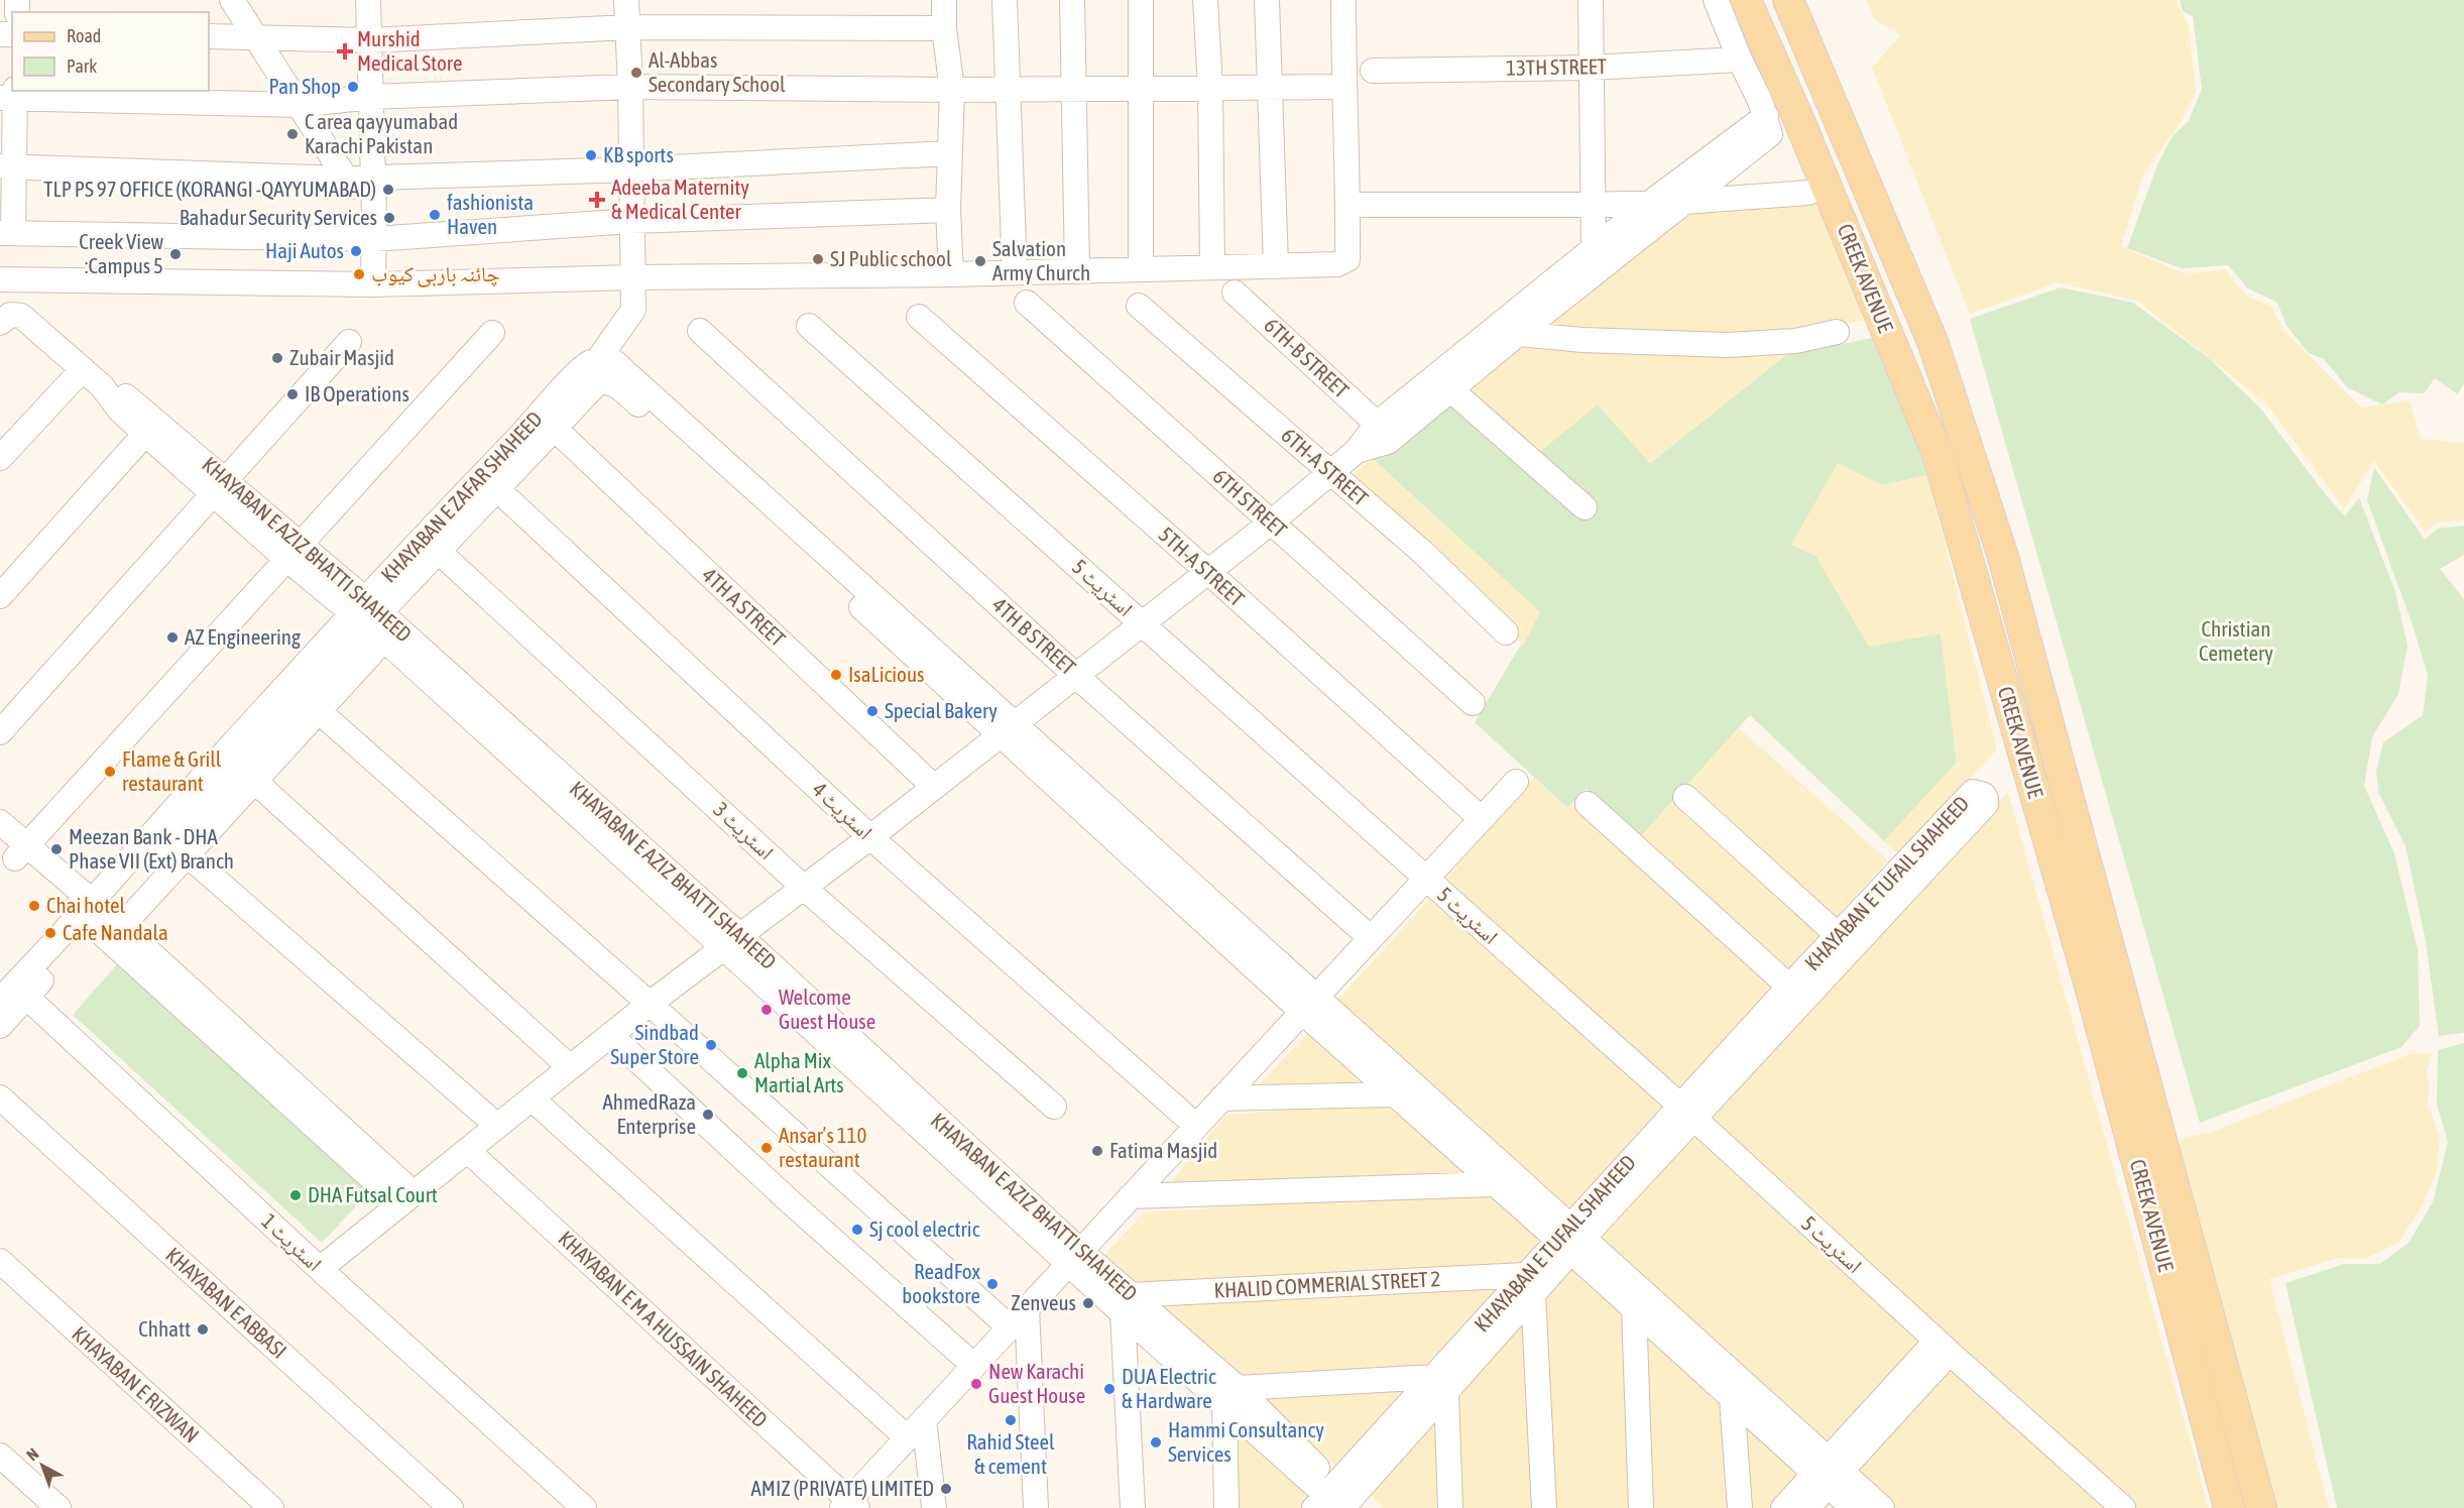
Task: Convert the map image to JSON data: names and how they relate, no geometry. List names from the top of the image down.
{
  "streets": {
    "main road": ["CREEK AVENUE"],
    "street": [
      "13TH STREET",
      "6TH-B STREET",
      "6TH-A STREET",
      "KHAYABAN E ZAFAR SHAHEED",
      "6TH STREET",
      "KHAYABAN E AZIZ BHATTI SHAHEED",
      "5TH-A STREET",
      "اسٹریٹ 5",
      "4TH A STREET",
      "4TH B STREET",
      "اسٹریٹ 4",
      "اسٹریٹ 3",
      "KHAYABAN E TUFAIL SHAHEED",
      "اسٹریٹ 1",
      "KHALID COMMERIAL STREET 2",
      "KHAYABAN E ABBASI",
      "KHAYABAN E M A HUSSAIN SHAHEED",
      "KHAYABAN E RIZWAN"
    ]
  },
  "crossings": [
    ["KHAYABAN E ZAFAR SHAHEED", "KHAYABAN E AZIZ BHATTI SHAHEED"],
    ["KHAYABAN E AZIZ BHATTI SHAHEED", "KHAYABAN E TUFAIL SHAHEED"],
    ["KHAYABAN E AZIZ BHATTI SHAHEED", "KHALID COMMERIAL STREET 2"],
    ["اسٹریٹ 5", "KHAYABAN E TUFAIL SHAHEED"],
    ["KHAYABAN E TUFAIL SHAHEED", "KHALID COMMERIAL STREET 2"]
  ],
  "parks": ["Christian Cemetery"],
  "places": {
    "health": ["Murshid Medical Store", "Adeeba Maternity & Medical Center"],
    "other": [
      "Al-Abbas Secondary School",
      "Pan Shop",
      "C area qayyumabad Karachi Pakistan",
      "KB sports",
      "TLP PS 97 OFFICE (KORANGI -QAYYUMABAD)",
      "fashionista Haven",
      "Bahadur Security Services",
      "Haji Autos",
      "Creek View :Campus 5",
      "SJ Public school",
      "Salvation Army Church",
      "چائنہ باربی کیوب",
      "Zubair Masjid",
      "IB Operations",
      "AZ Engineering",
      "IsaLicious",
      "Special Bakery",
      "Flame & Grill restaurant",
      "Meezan Bank - DHA Phase VII (Ext) Branch",
      "Chai hotel",
      "Cafe Nandala",
      "Welcome Guest House",
      "Sindbad Super Store",
      "Alpha Mix Martial Arts",
      "AhmedRaza Enterprise",
      "Ansar’s 110 restaurant",
      "Fatima Masjid",
      "DHA Futsal Court",
      "Sj cool electric",
      "ReadFox bookstore",
      "Zenveus",
      "Chhatt",
      "New Karachi Guest House",
      "DUA Electric & Hardware",
      "Rahid Steel & cement",
      "Hammi Consultancy Services",
      "AMIZ (PRIVATE) LIMITED"
    ]
  },
  "legend": ["Road", "Park"],
  "north": "top left"
}
